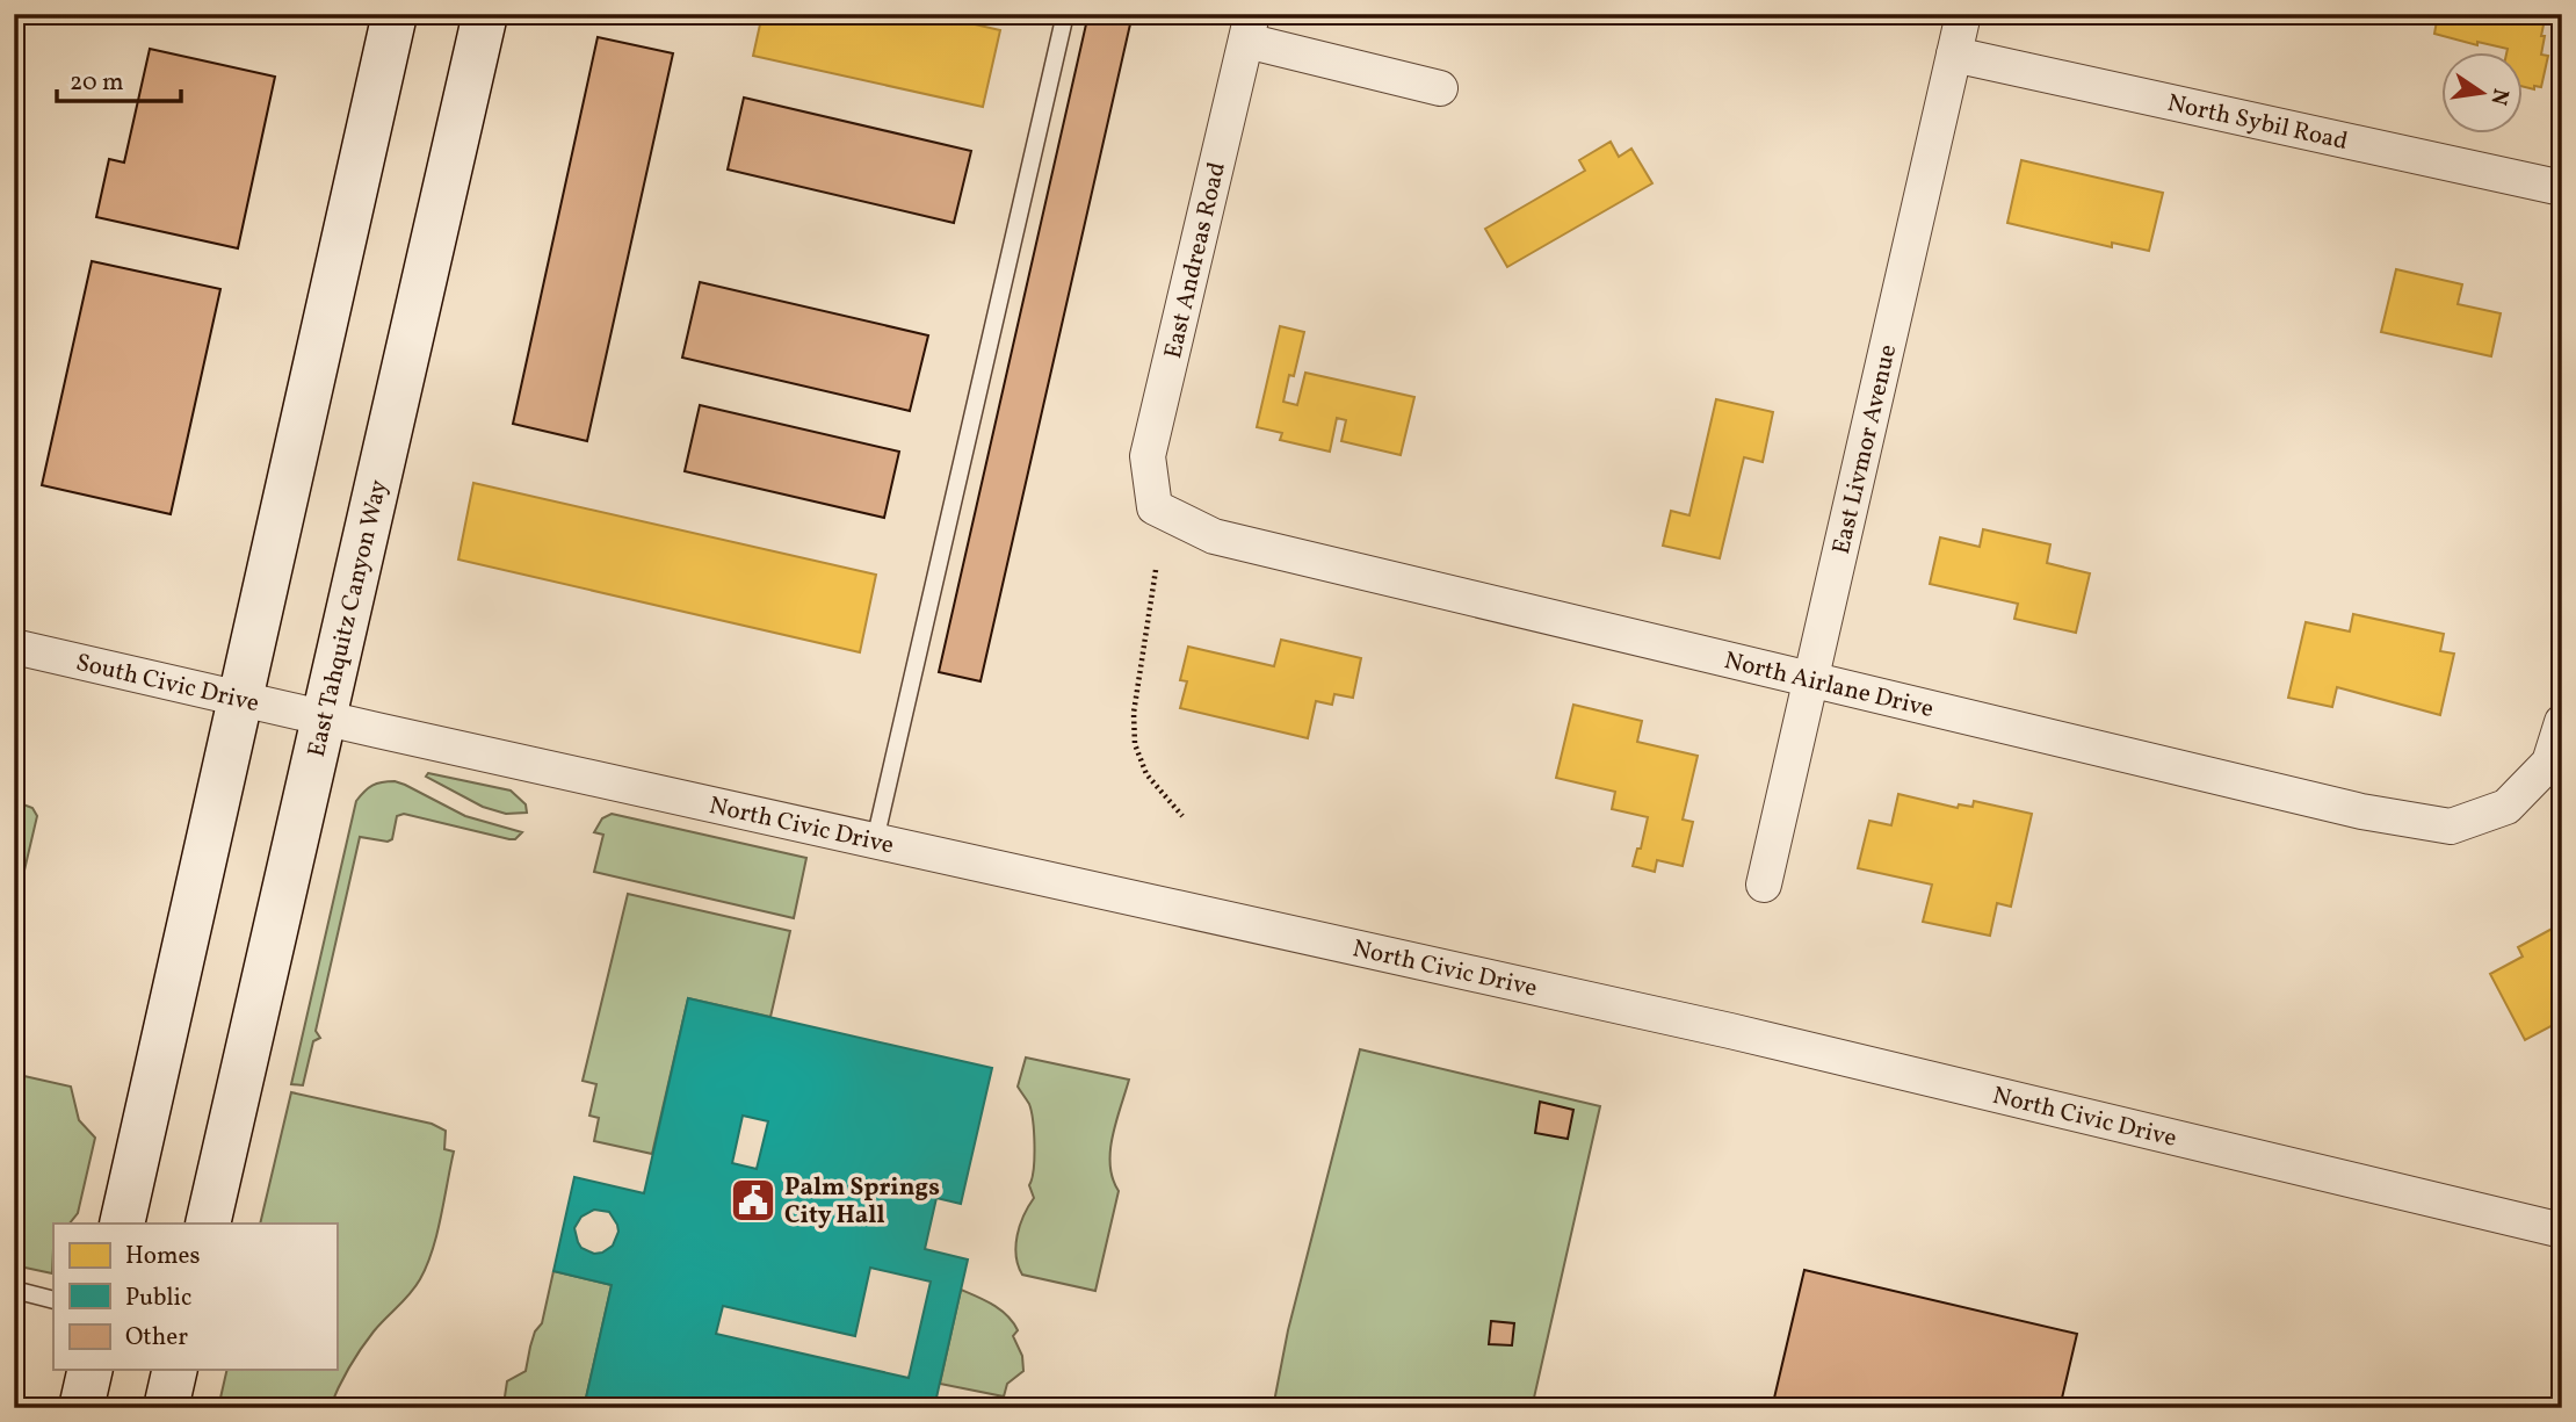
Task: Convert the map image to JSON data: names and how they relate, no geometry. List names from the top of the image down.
{
  "streets": {
    "main road": ["East Tahquitz Canyon Way"],
    "street": [
      "North Sybil Road",
      "East Andreas Road",
      "East Livmor Avenue",
      "South Civic Drive",
      "North Airlane Drive",
      "North Civic Drive"
    ]
  },
  "crossings": [
    ["North Sybil Road", "East Livmor Avenue"],
    ["East Andreas Road", "North Airlane Drive"],
    ["East Livmor Avenue", "North Airlane Drive"],
    ["East Tahquitz Canyon Way", "South Civic Drive"],
    ["East Tahquitz Canyon Way", "North Civic Drive"],
    ["South Civic Drive", "North Civic Drive"]
  ],
  "places": {
    "public building": ["Palm Springs City Hall"]
  },
  "legend": ["Homes", "Public", "Other"],
  "scale_bar": "20 m",
  "north": "right"
}
